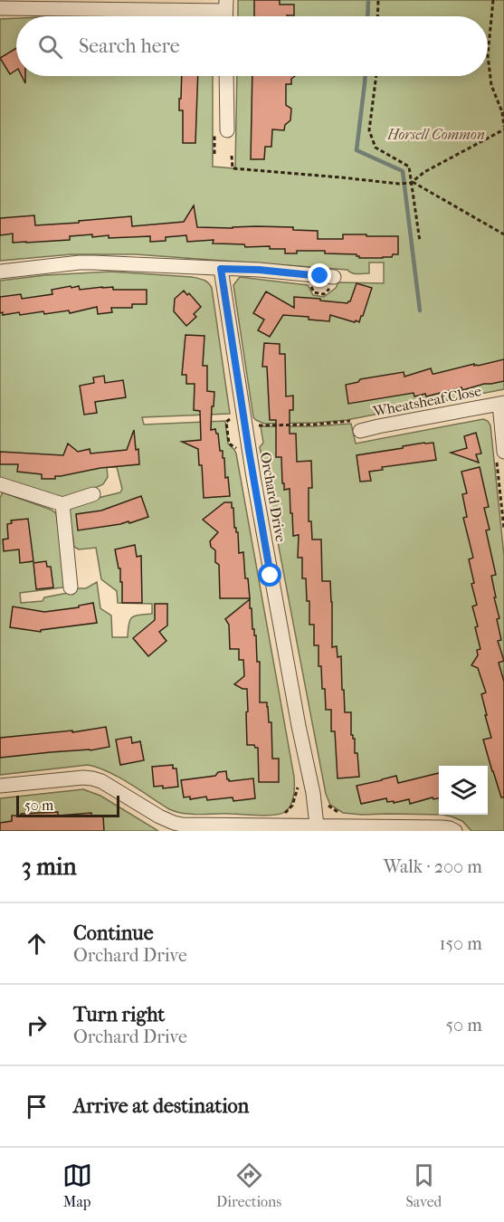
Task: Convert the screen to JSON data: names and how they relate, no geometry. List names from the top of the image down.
{
  "streets": {
    "street": ["Wheatsheaf Close", "Orchard Drive"]
  },
  "parks": ["Horsell Common"],
  "scale_bar": "50 m",
  "page": {
    "search": "Search here",
    "scale": "50 m",
    "heading": ["3 min", "Walk · 200 m"],
    "list": [
      ["Continue", "Orchard Drive", "150 m"],
      ["Turn right", "Orchard Drive", "50 m"],
      "Arrive at destination"
    ],
    "nav": ["Map", "Directions", "Saved"]
  }
}
